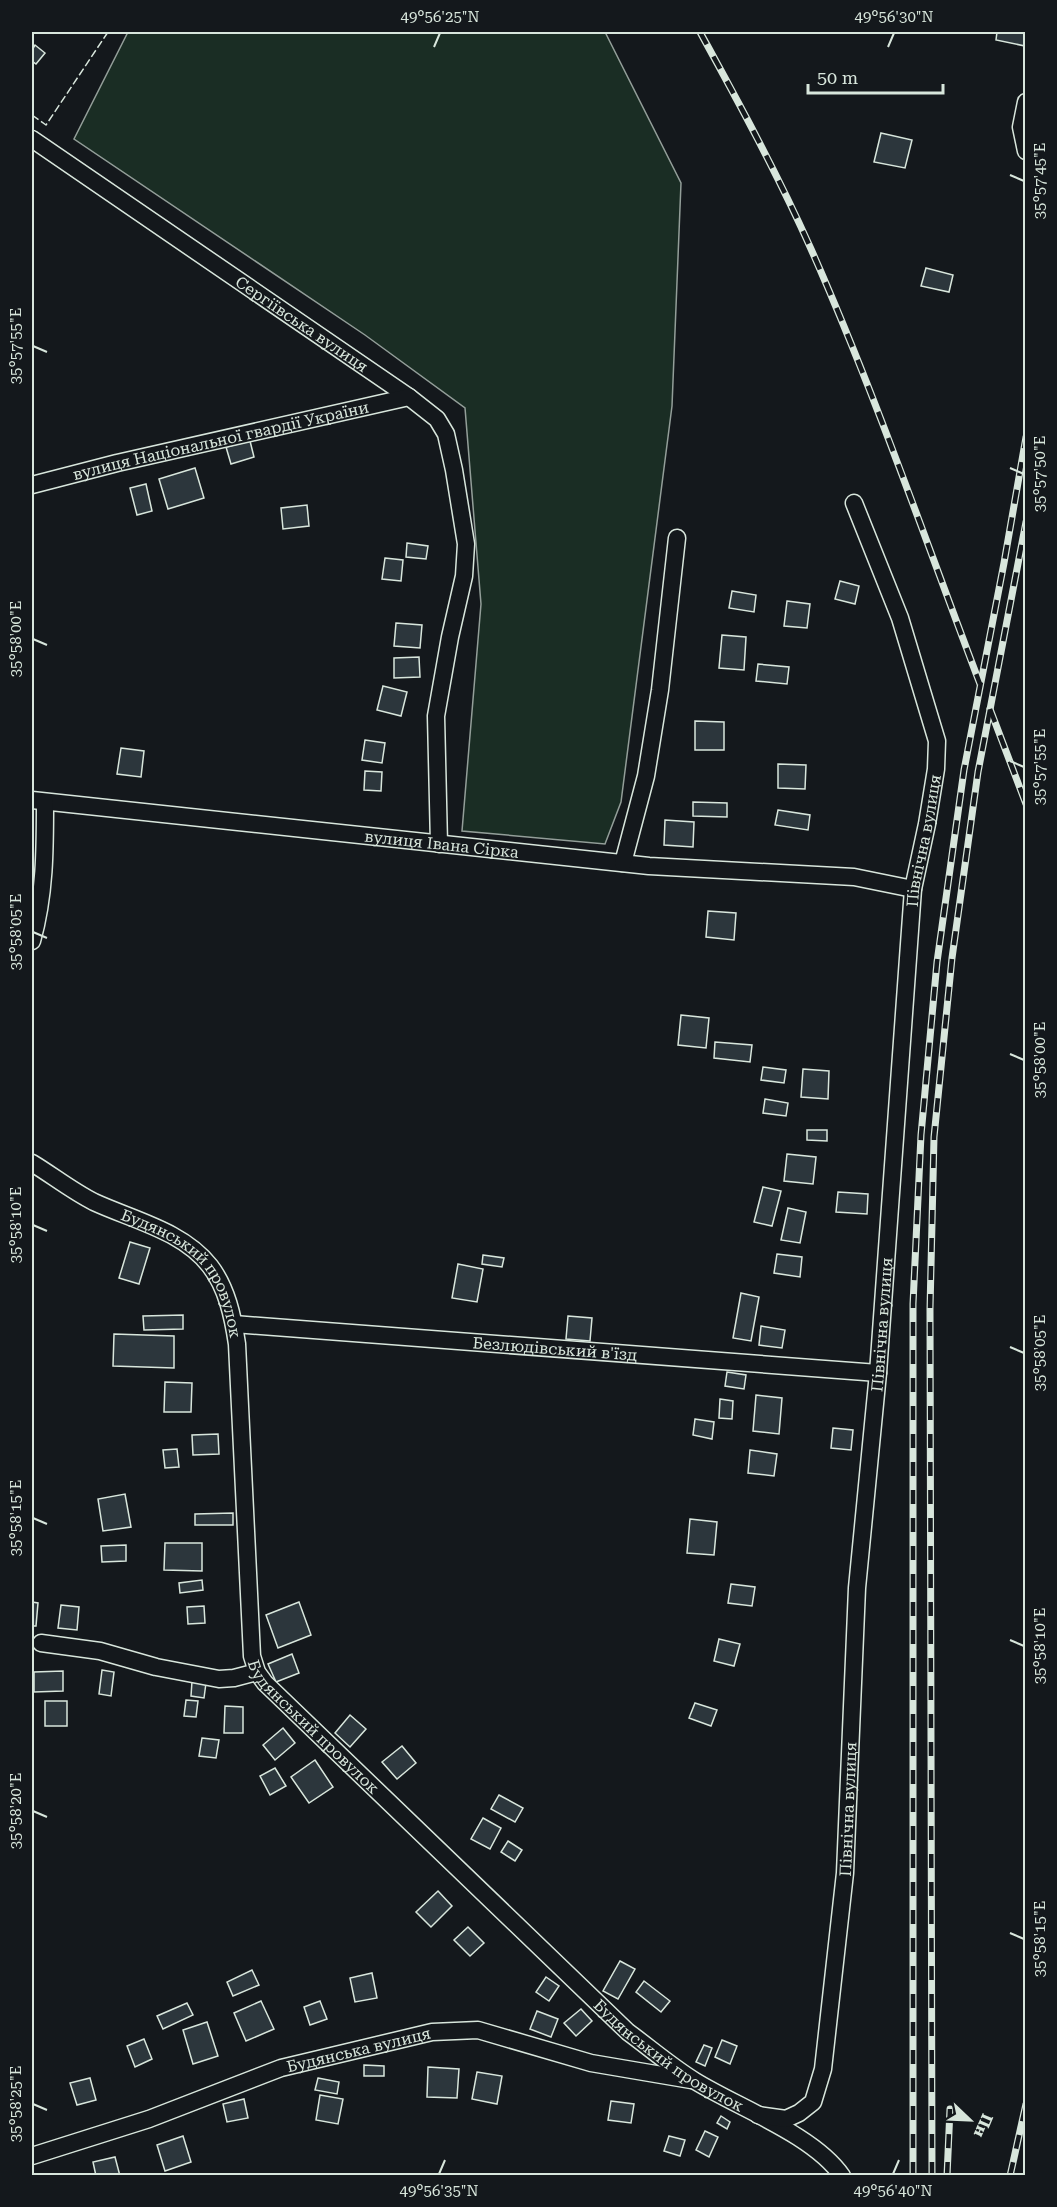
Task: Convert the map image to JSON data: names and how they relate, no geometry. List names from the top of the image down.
{
  "streets": {
    "street": [
      "Сергіївська вулиця",
      "вулиця Національної гвардії України",
      "Північна вулиця",
      "вулиця Івана Сірка",
      "Будянський провулок",
      "Безлюдівський в'їзд",
      "Будянська вулиця"
    ]
  },
  "crossings": [
    ["Сергіївська вулиця", "вулиця Національної гвардії України"],
    ["Сергіївська вулиця", "вулиця Івана Сірка"],
    ["Північна вулиця", "вулиця Івана Сірка"],
    ["Північна вулиця", "Будянський провулок"],
    ["Північна вулиця", "Безлюдівський в'їзд"],
    ["Будянський провулок", "Безлюдівський в'їзд"],
    ["Будянський провулок", "Будянська вулиця"]
  ],
  "scale_bar": "50 m",
  "north": "bottom right",
  "coordinates": [
    "49°56'25\"N",
    "49°56'30\"N",
    "35°57'45\"E",
    "35°57'55\"E",
    "35°57'50\"E",
    "35°58'00\"E",
    "35°58'05\"E",
    "35°58'10\"E",
    "35°58'15\"E",
    "35°58'20\"E",
    "35°58'25\"E",
    "49°56'35\"N",
    "49°56'40\"N"
  ]
}
